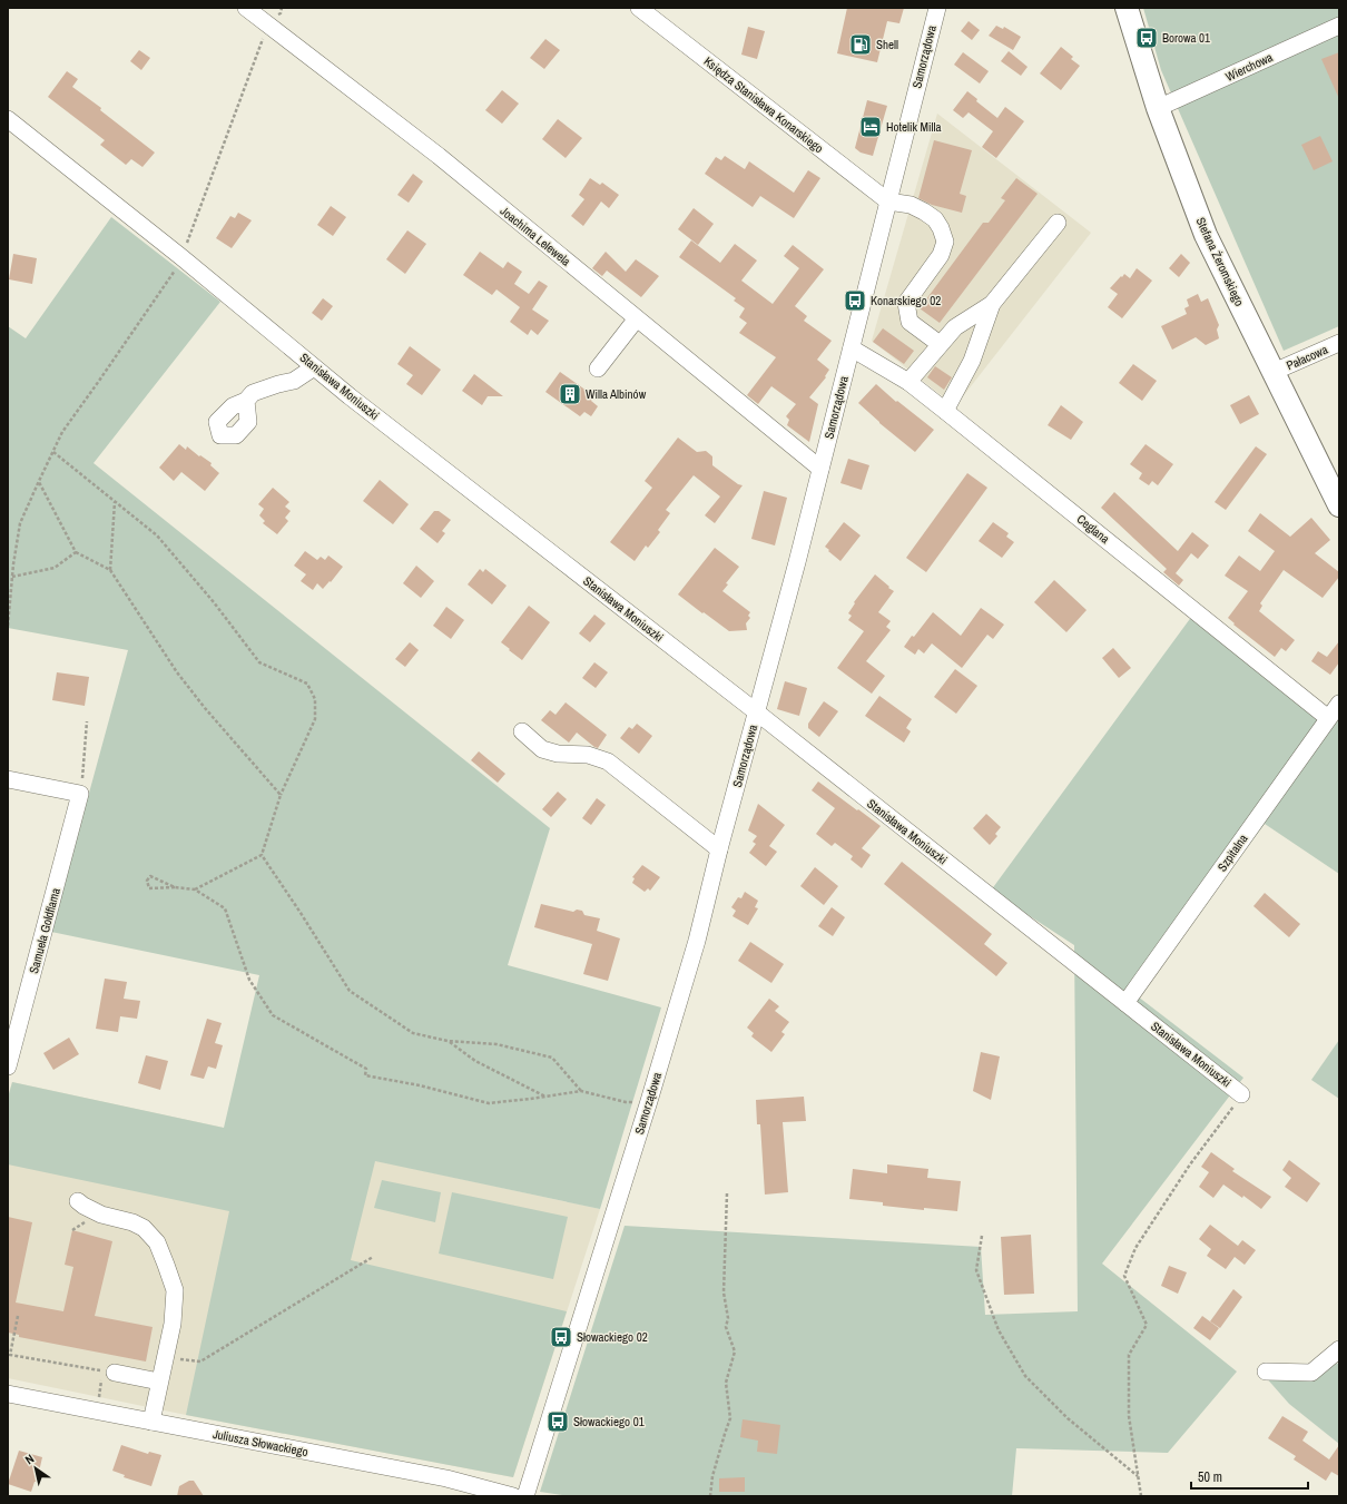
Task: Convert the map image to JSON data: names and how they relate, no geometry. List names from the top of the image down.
{
  "streets": {
    "main road": ["Stefana Żeromskiego"],
    "street": [
      "Samorządowa",
      "Wierchowa",
      "Księdza Stanisława Konarskiego",
      "Joachima Lelewela",
      "Pałacowa",
      "Stanisława Moniuszki",
      "Ceglana",
      "Szpitalna",
      "Samuela Goldflama",
      "Juliusza Słowackiego"
    ]
  },
  "crossings": [
    ["Samorządowa", "Księdza Stanisława Konarskiego"],
    ["Samorządowa", "Joachima Lelewela"],
    ["Samorządowa", "Stanisława Moniuszki"],
    ["Samorządowa", "Ceglana"],
    ["Wierchowa", "Stefana Żeromskiego"],
    ["Stefana Żeromskiego", "Pałacowa"],
    ["Stanisława Moniuszki", "Szpitalna"],
    ["Ceglana", "Szpitalna"]
  ],
  "places": {
    "bus stop": [
      "Borowa 01",
      "Konarskiego 02",
      "Słowackiego 02",
      "Słowackiego 01"
    ],
    "fuel station": ["Shell"],
    "hotel": ["Hotelik Milla"],
    "building": ["Willa Albinów"]
  },
  "scale_bar": "50 m",
  "north": "top left"
}
